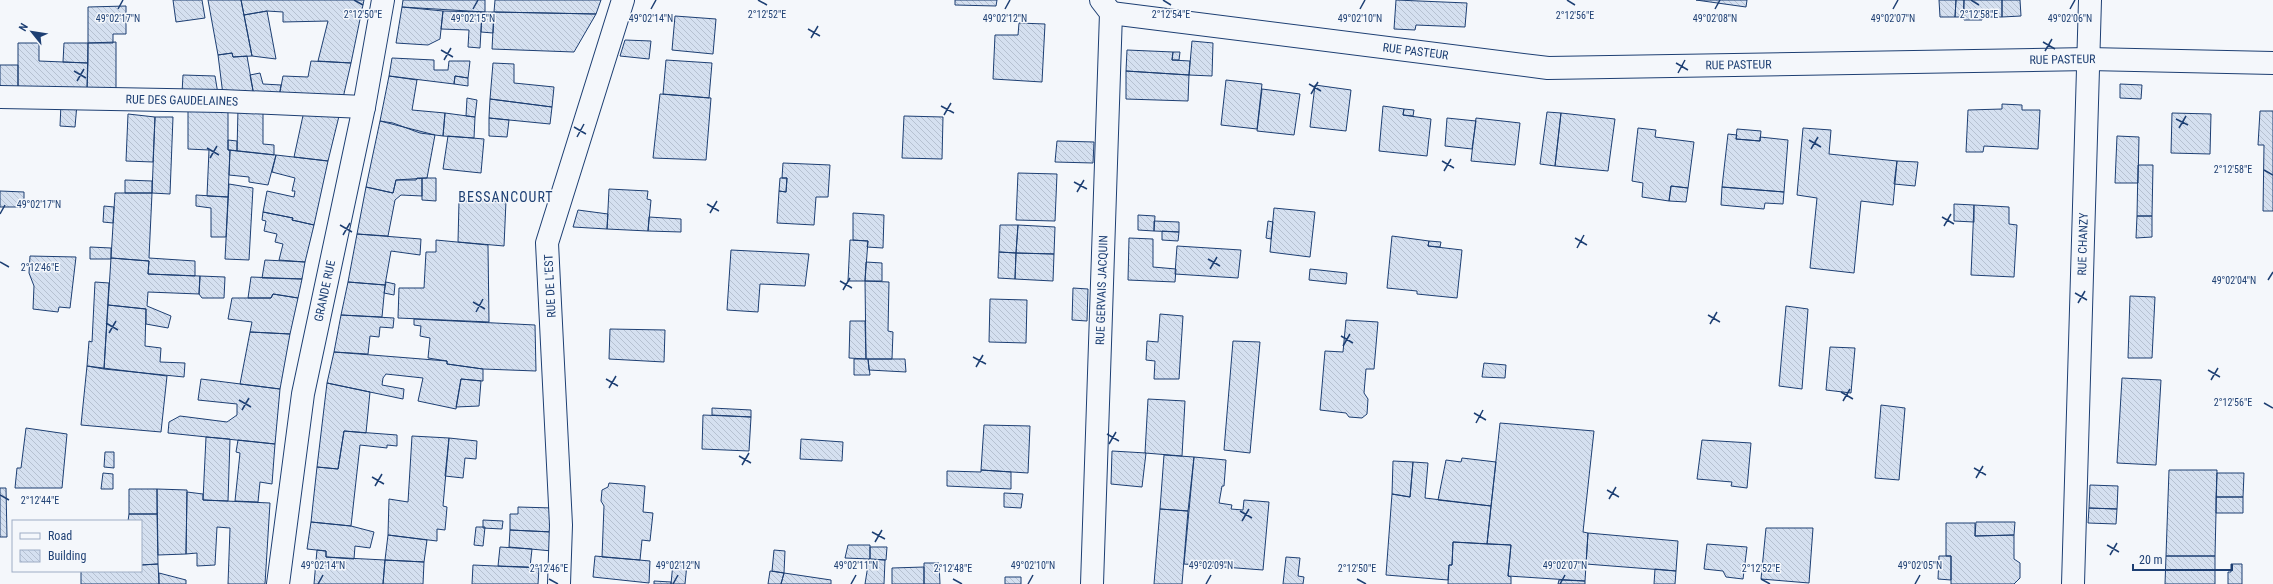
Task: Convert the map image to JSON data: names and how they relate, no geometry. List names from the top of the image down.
{
  "streets": {
    "street": [
      "RUE PASTEUR",
      "RUE DES GAUDELAINES",
      "RUE CHANZY",
      "RUE DE L'EST",
      "RUE GERVAIS JACQUIN",
      "GRANDE RUE"
    ]
  },
  "crossings": [
    ["RUE PASTEUR", "RUE CHANZY"],
    ["RUE PASTEUR", "RUE GERVAIS JACQUIN"],
    ["RUE DES GAUDELAINES", "GRANDE RUE"]
  ],
  "districts": ["BESSANCOURT"],
  "legend": ["Road", "Building"],
  "scale_bar": "20 m",
  "north": "top left",
  "coordinates": [
    "2°12'50\"E",
    "2°12'52\"E",
    "2°12'58\"E",
    "2°12'54\"E",
    "2°12'56\"E",
    "49°02'15\"N",
    "49°02'14\"N",
    "49°02'12\"N",
    "49°02'10\"N",
    "49°02'07\"N",
    "49°02'17\"N",
    "49°02'08\"N",
    "49°02'06\"N",
    "2°12'46\"E",
    "49°02'04\"N",
    "2°12'44\"E",
    "49°02'11\"N",
    "49°02'09\"N",
    "49°02'05\"N",
    "2°12'48\"E"
  ]
}
